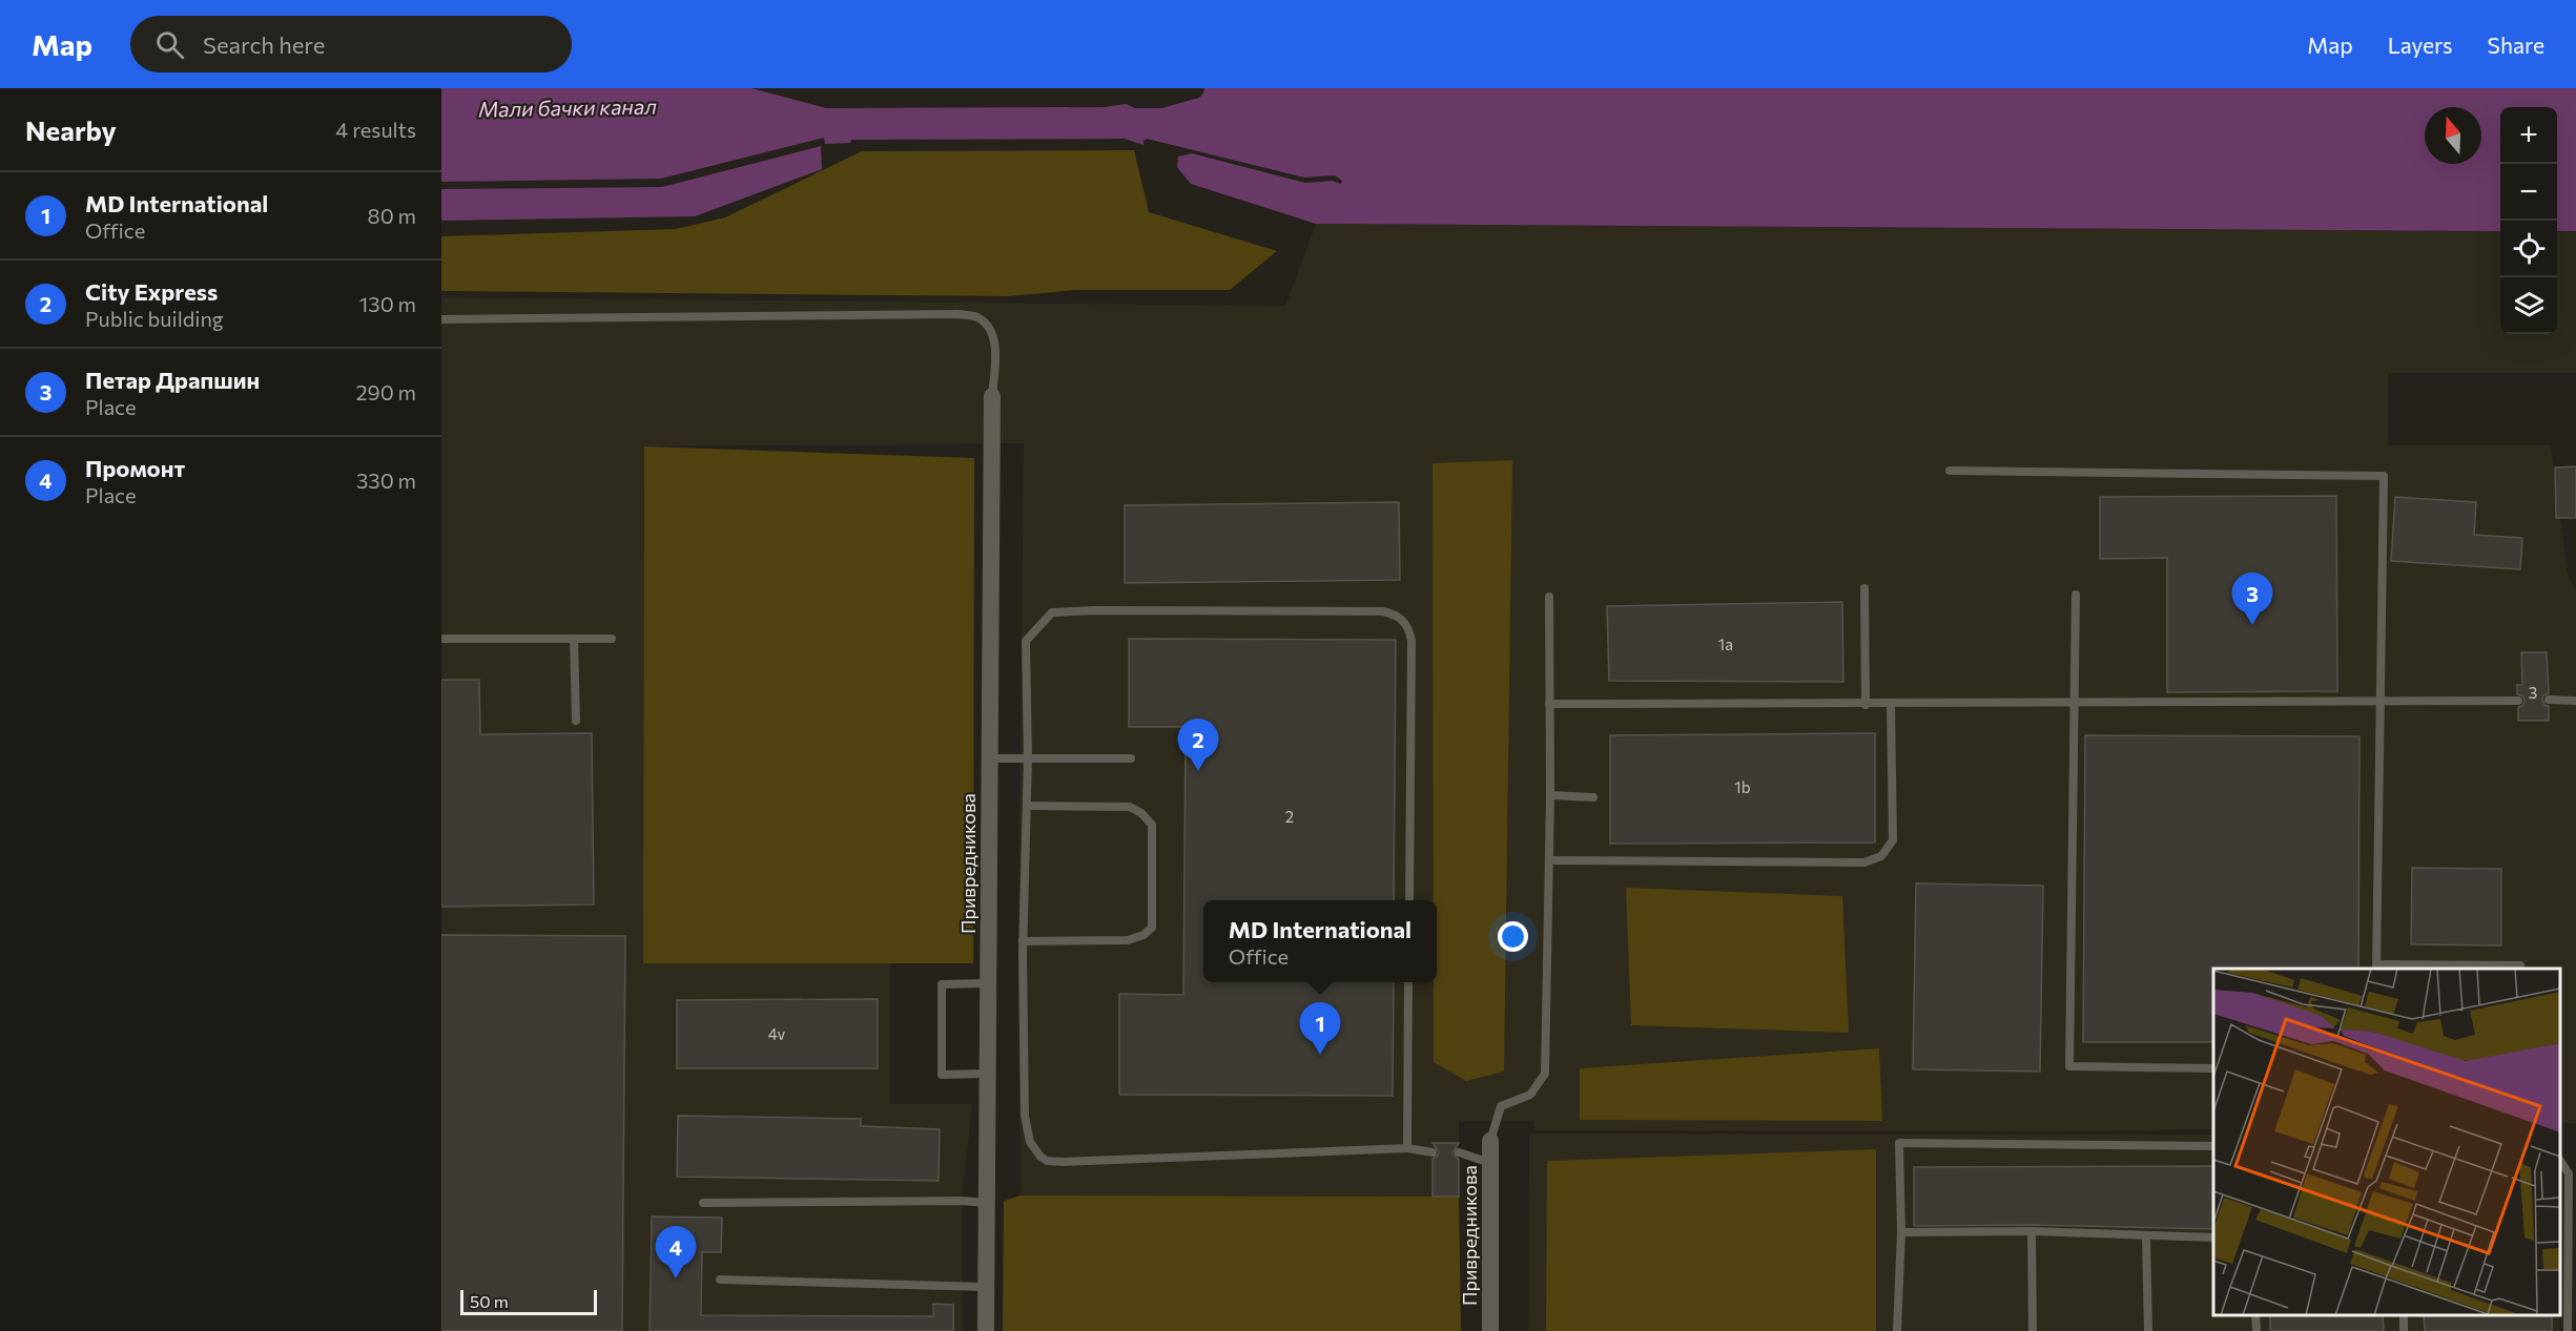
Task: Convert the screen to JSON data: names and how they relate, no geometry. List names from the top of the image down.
{
  "streets": {
    "street": ["Привредникова"]
  },
  "water": ["Мали бачки канал"],
  "house_numbers": [
    "1a",
    "3",
    "1b",
    "2",
    "4v"
  ],
  "scale_bar": "50 m",
  "north": "top",
  "page": {
    "header": "Map",
    "search": "Search here",
    "nav": ["Map", "Layers", "Share"],
    "heading": ["Nearby", "4 results"],
    "map_buttons": ["+", "−"],
    "list": [
      {
        "mark": "1",
        "name": "MD International",
        "note": "Office",
        "value": "80 m"
      },
      {
        "mark": "2",
        "name": "City Express",
        "note": "Public building",
        "value": "130 m"
      },
      {
        "mark": "3",
        "name": "Петар Драпшин",
        "note": "Place",
        "value": "290 m"
      },
      {
        "mark": "4",
        "name": "Промонт",
        "note": "Place",
        "value": "330 m"
      }
    ],
    "pins": [
      "3",
      "2",
      "1",
      "4"
    ],
    "popup": ["MD International", "Office"],
    "scale": "50 m"
  }
}
